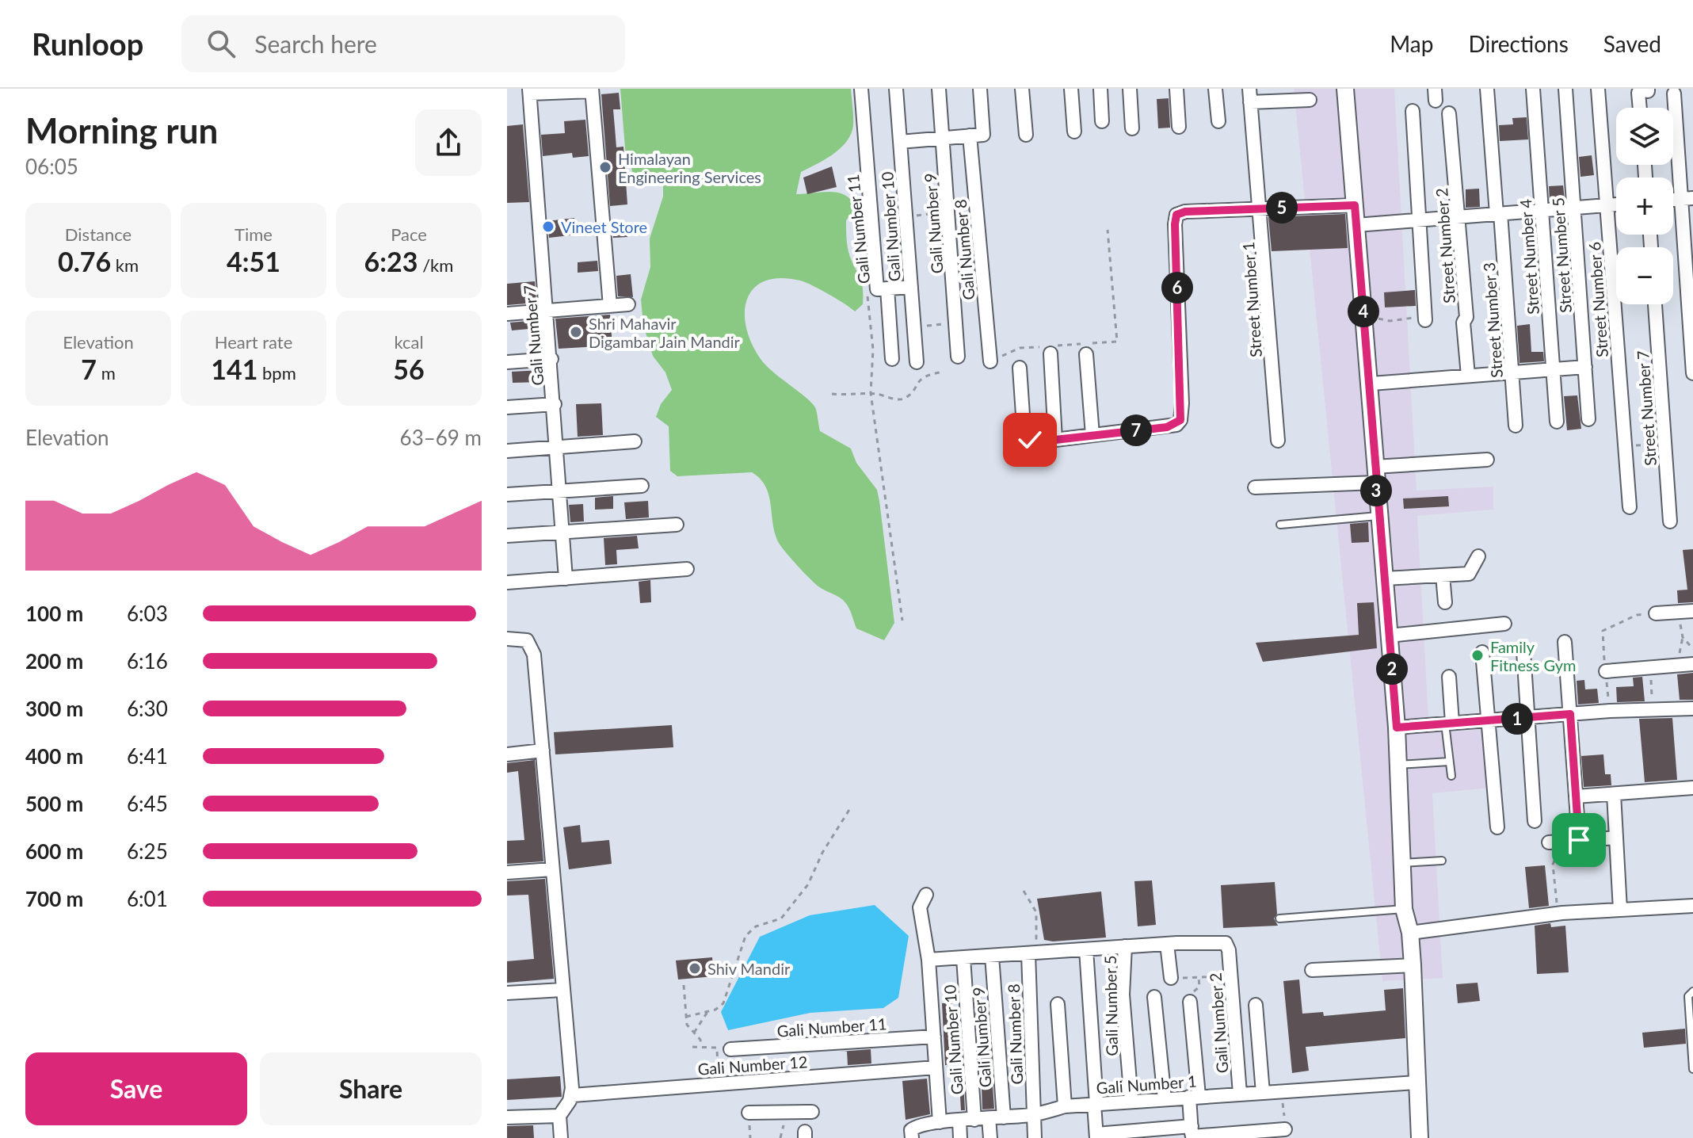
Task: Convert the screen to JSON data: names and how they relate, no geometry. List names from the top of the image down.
{
  "streets": {
    "street": [
      "Gali Number 9",
      "Gali Number 10",
      "Gali Number 11",
      "Street Number 2",
      "Gali Number 8",
      "Street Number 5",
      "Street Number 4",
      "Street Number 1",
      "Street Number 6",
      "Street Number 3",
      "Gali Number 7",
      "Street Number 7",
      "Gali Number 5",
      "Gali Number 2",
      "Gali Number 12",
      "Gali Number 1"
    ]
  },
  "crossings": [
    ["Gali Number 9", "Gali Number 1"],
    ["Gali Number 10", "Gali Number 1"],
    ["Gali Number 8", "Gali Number 1"],
    ["Gali Number 5", "Gali Number 1"],
    ["Gali Number 2", "Gali Number 1"]
  ],
  "places": [
    "Himalayan Engineering Services",
    "Vineet Store",
    "Shri Mahavir Digambar Jain Mandir",
    "Family Fitness Gym",
    "Shiv Mandir"
  ],
  "page": {
    "header": "Runloop",
    "search": "Search here",
    "nav": ["Map", "Directions", "Saved"],
    "heading": ["Morning run", "06:05"],
    "map_buttons": ["+", "−"],
    "pins": [
      "5",
      "6",
      "4",
      "7",
      "3",
      "2",
      "1"
    ],
    "stats": [
      ["Distance", "0.76 km"],
      ["Time", "4:51"],
      ["Pace", "6:23 /km"],
      ["Elevation", "7 m"],
      ["Heart rate", "141 bpm"],
      ["kcal", "56"]
    ],
    "chart": ["Elevation", "63–69 m"],
    "list": [
      {
        "name": "100 m",
        "note": "6:03"
      },
      {
        "name": "200 m",
        "note": "6:16"
      },
      {
        "name": "300 m",
        "note": "6:30"
      },
      {
        "name": "400 m",
        "note": "6:41"
      },
      {
        "name": "500 m",
        "note": "6:45"
      },
      {
        "name": "600 m",
        "note": "6:25"
      },
      {
        "name": "700 m",
        "note": "6:01"
      }
    ],
    "buttons": ["Save", "Share"]
  }
}
